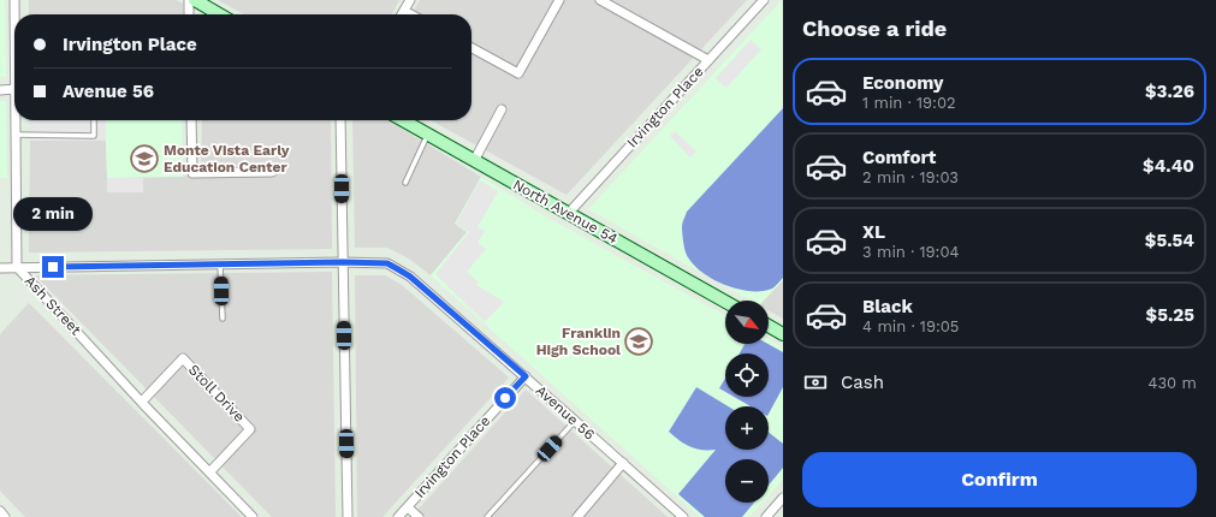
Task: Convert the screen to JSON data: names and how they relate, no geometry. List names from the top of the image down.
{
  "streets": {
    "street": [
      "Irvington Place",
      "North Avenue 54",
      "Ash Street",
      "Stoll Drive",
      "Avenue 56"
    ]
  },
  "crossings": [
    ["Irvington Place", "North Avenue 54"],
    ["Irvington Place", "Avenue 56"],
    ["Ash Street", "Stoll Drive"],
    ["Ash Street", "Avenue 56"]
  ],
  "places": {
    "school or university": ["Monte Vista Early Education Center", "Franklin High School"]
  },
  "north": "bottom right",
  "page": {
    "heading": "Choose a ride",
    "banner": ["Irvington Place", "Avenue 56"],
    "list": [
      {
        "name": "Economy",
        "note": "1 min · 19:02",
        "value": "$3.26"
      },
      {
        "name": "Comfort",
        "note": "2 min · 19:03",
        "value": "$4.40"
      },
      {
        "name": "XL",
        "note": "3 min · 19:04",
        "value": "$5.54"
      },
      {
        "name": "Black",
        "note": "4 min · 19:05",
        "value": "$5.25"
      }
    ],
    "bubble": "2 min",
    "map_buttons": ["+", "−"],
    "pay": ["Cash", "430 m"],
    "buttons": "Confirm"
  }
}
